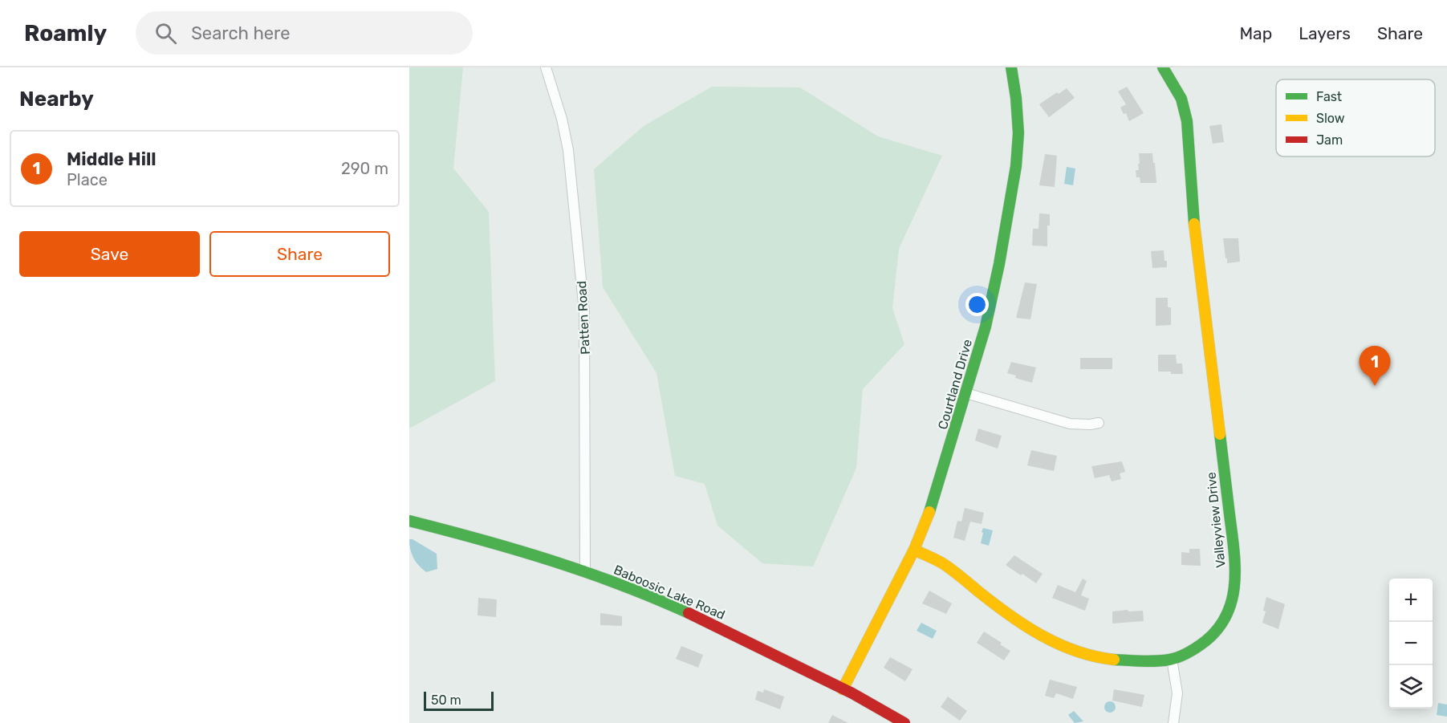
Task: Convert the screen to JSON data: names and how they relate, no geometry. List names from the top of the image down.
{
  "streets": {
    "street": [
      "Patten Road",
      "Courtland Drive",
      "Valleyview Drive",
      "Baboosic Lake Road"
    ]
  },
  "crossings": [
    ["Patten Road", "Baboosic Lake Road"],
    ["Courtland Drive", "Valleyview Drive"],
    ["Courtland Drive", "Baboosic Lake Road"]
  ],
  "legend": ["Fast", "Slow", "Jam"],
  "scale_bar": "50 m",
  "page": {
    "header": "Roamly",
    "search": "Search here",
    "nav": ["Map", "Layers", "Share"],
    "heading": "Nearby",
    "list": [
      {
        "mark": "1",
        "name": "Middle Hill",
        "note": "Place",
        "value": "290 m"
      }
    ],
    "buttons": ["Save", "Share"],
    "pins": "1",
    "map_buttons": ["+", "−"],
    "scale": "50 m"
  }
}
